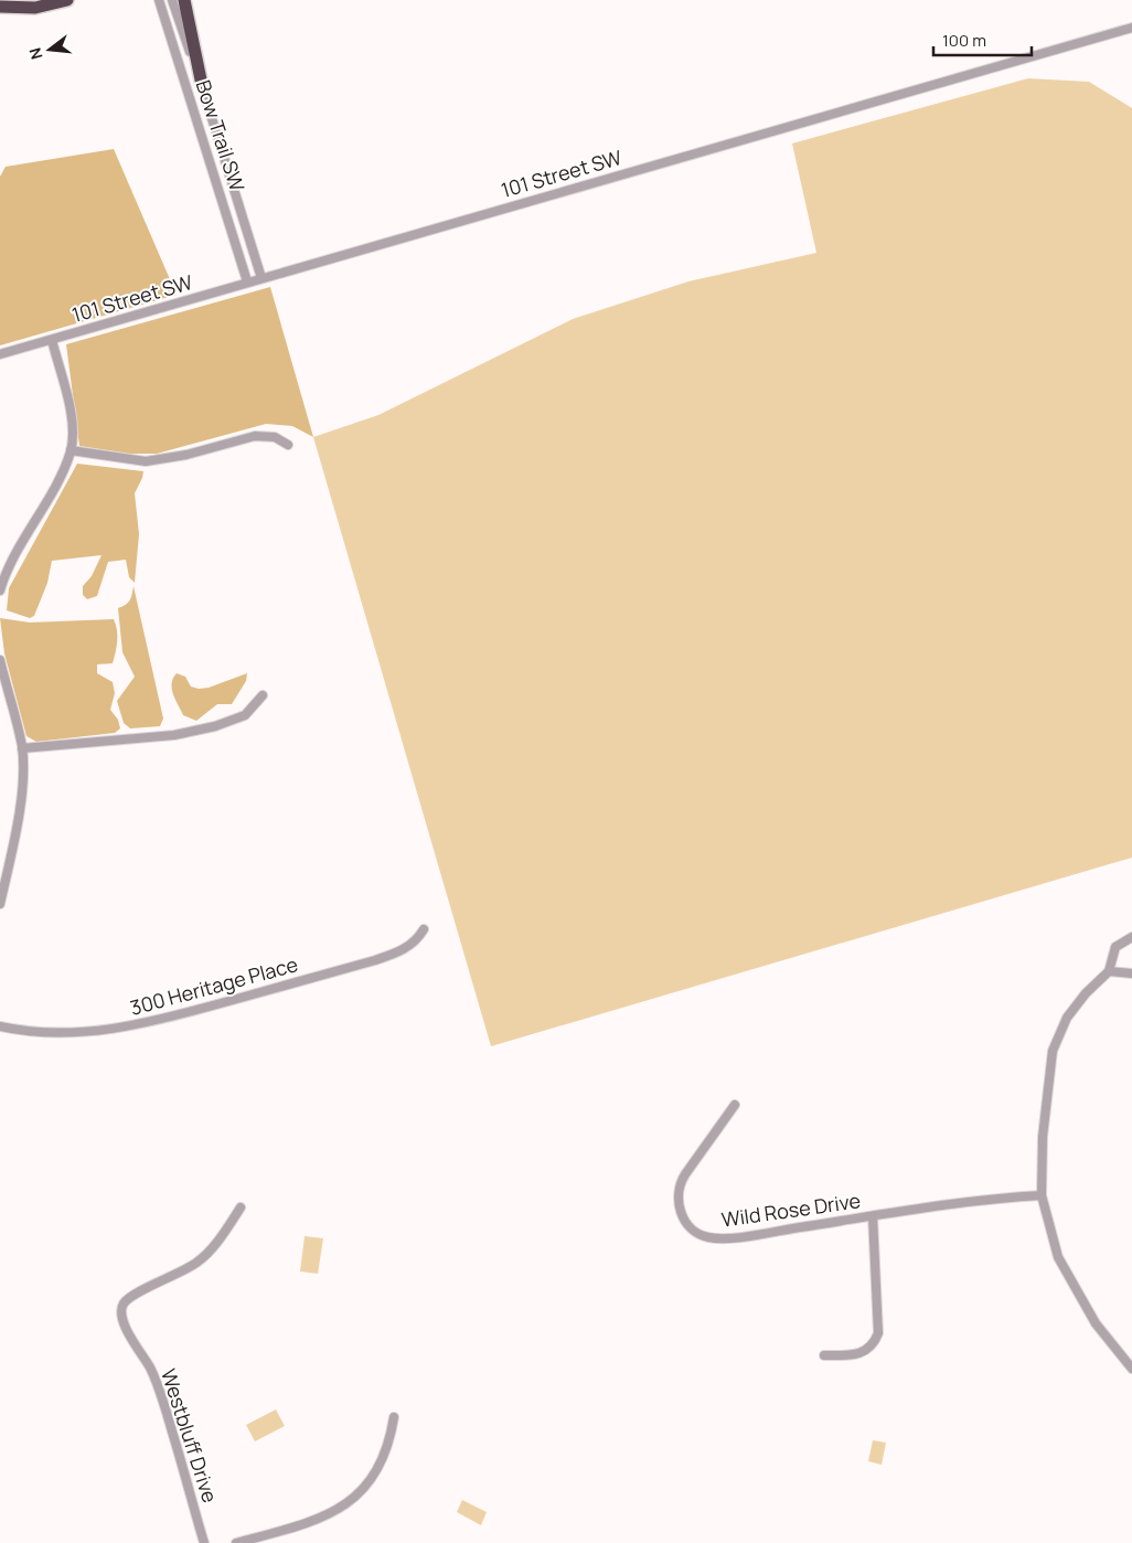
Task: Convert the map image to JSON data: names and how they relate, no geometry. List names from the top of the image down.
{
  "streets": {
    "street": [
      "Bow Trail SW",
      "101 Street SW",
      "300 Heritage Place",
      "Wild Rose Drive",
      "Westbluff Drive"
    ]
  },
  "crossings": [
    ["Bow Trail SW", "101 Street SW"]
  ],
  "scale_bar": "100 m",
  "north": "left"
}
